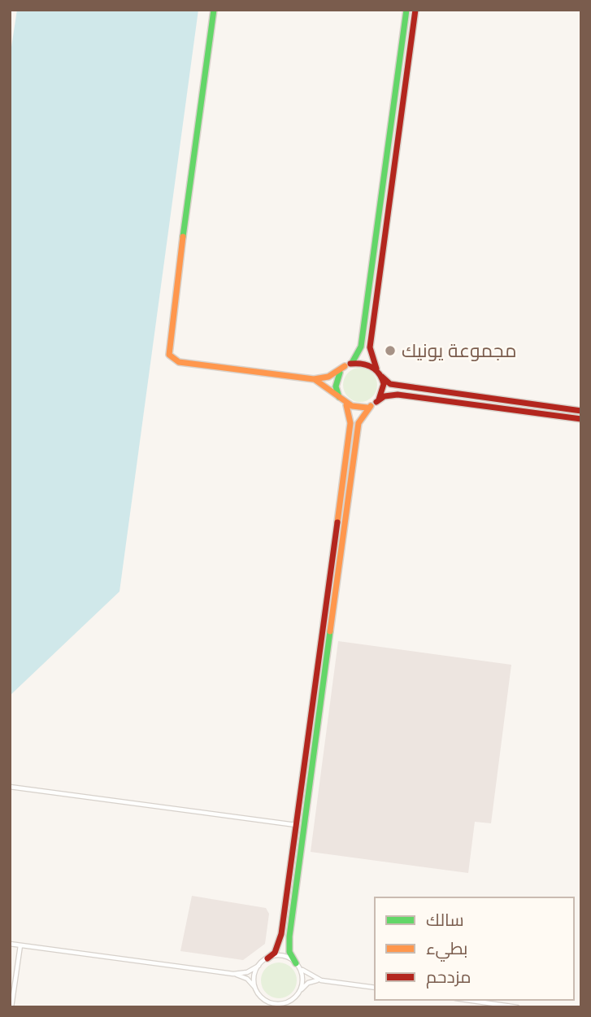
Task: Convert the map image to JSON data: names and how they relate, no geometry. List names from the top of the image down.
{
  "places": ["مجموعة يونيك"],
  "legend": ["سالك", "بطيء", "مزدحم"]
}
